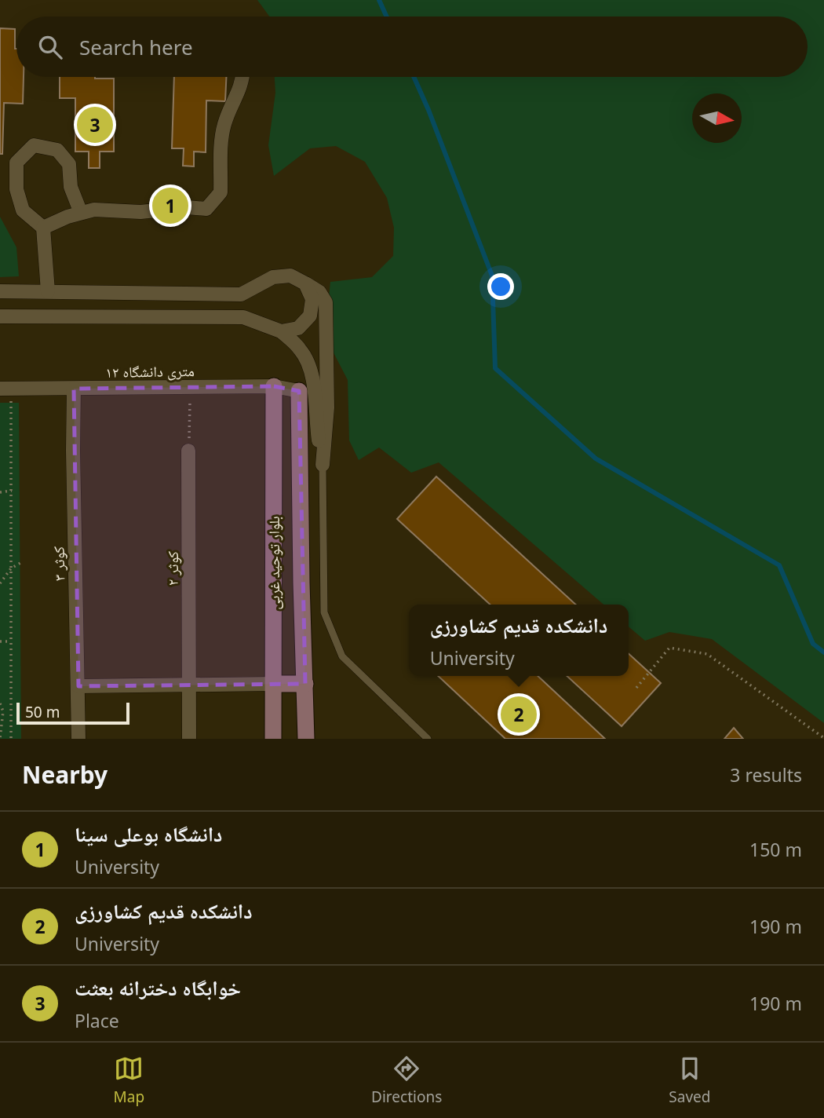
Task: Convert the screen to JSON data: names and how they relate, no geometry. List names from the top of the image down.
{
  "streets": {
    "street": [
      "۱۲ متری دانشگاه",
      "بلوار توحید غربی",
      "کوثر ۳",
      "کوثر ۲"
    ]
  },
  "crossings": [
    ["۱۲ متری دانشگاه", "بلوار توحید غربی"],
    ["۱۲ متری دانشگاه", "کوثر ۳"]
  ],
  "scale_bar": "50 m",
  "north": "right",
  "page": {
    "search": "Search here",
    "pins": ["3", "1", "2"],
    "popup": ["دانشکده قدیم کشاورزی", "University"],
    "scale": "50 m",
    "heading": ["Nearby", "3 results"],
    "list": [
      {
        "mark": "1",
        "name": "دانشگاه بوعلی سینا",
        "note": "University",
        "value": "150 m"
      },
      {
        "mark": "2",
        "name": "دانشکده قدیم کشاورزی",
        "note": "University",
        "value": "190 m"
      },
      {
        "mark": "3",
        "name": "خوابگاه دخترانه بعثت",
        "note": "Place",
        "value": "190 m"
      }
    ],
    "nav": ["Map", "Directions", "Saved"]
  }
}
